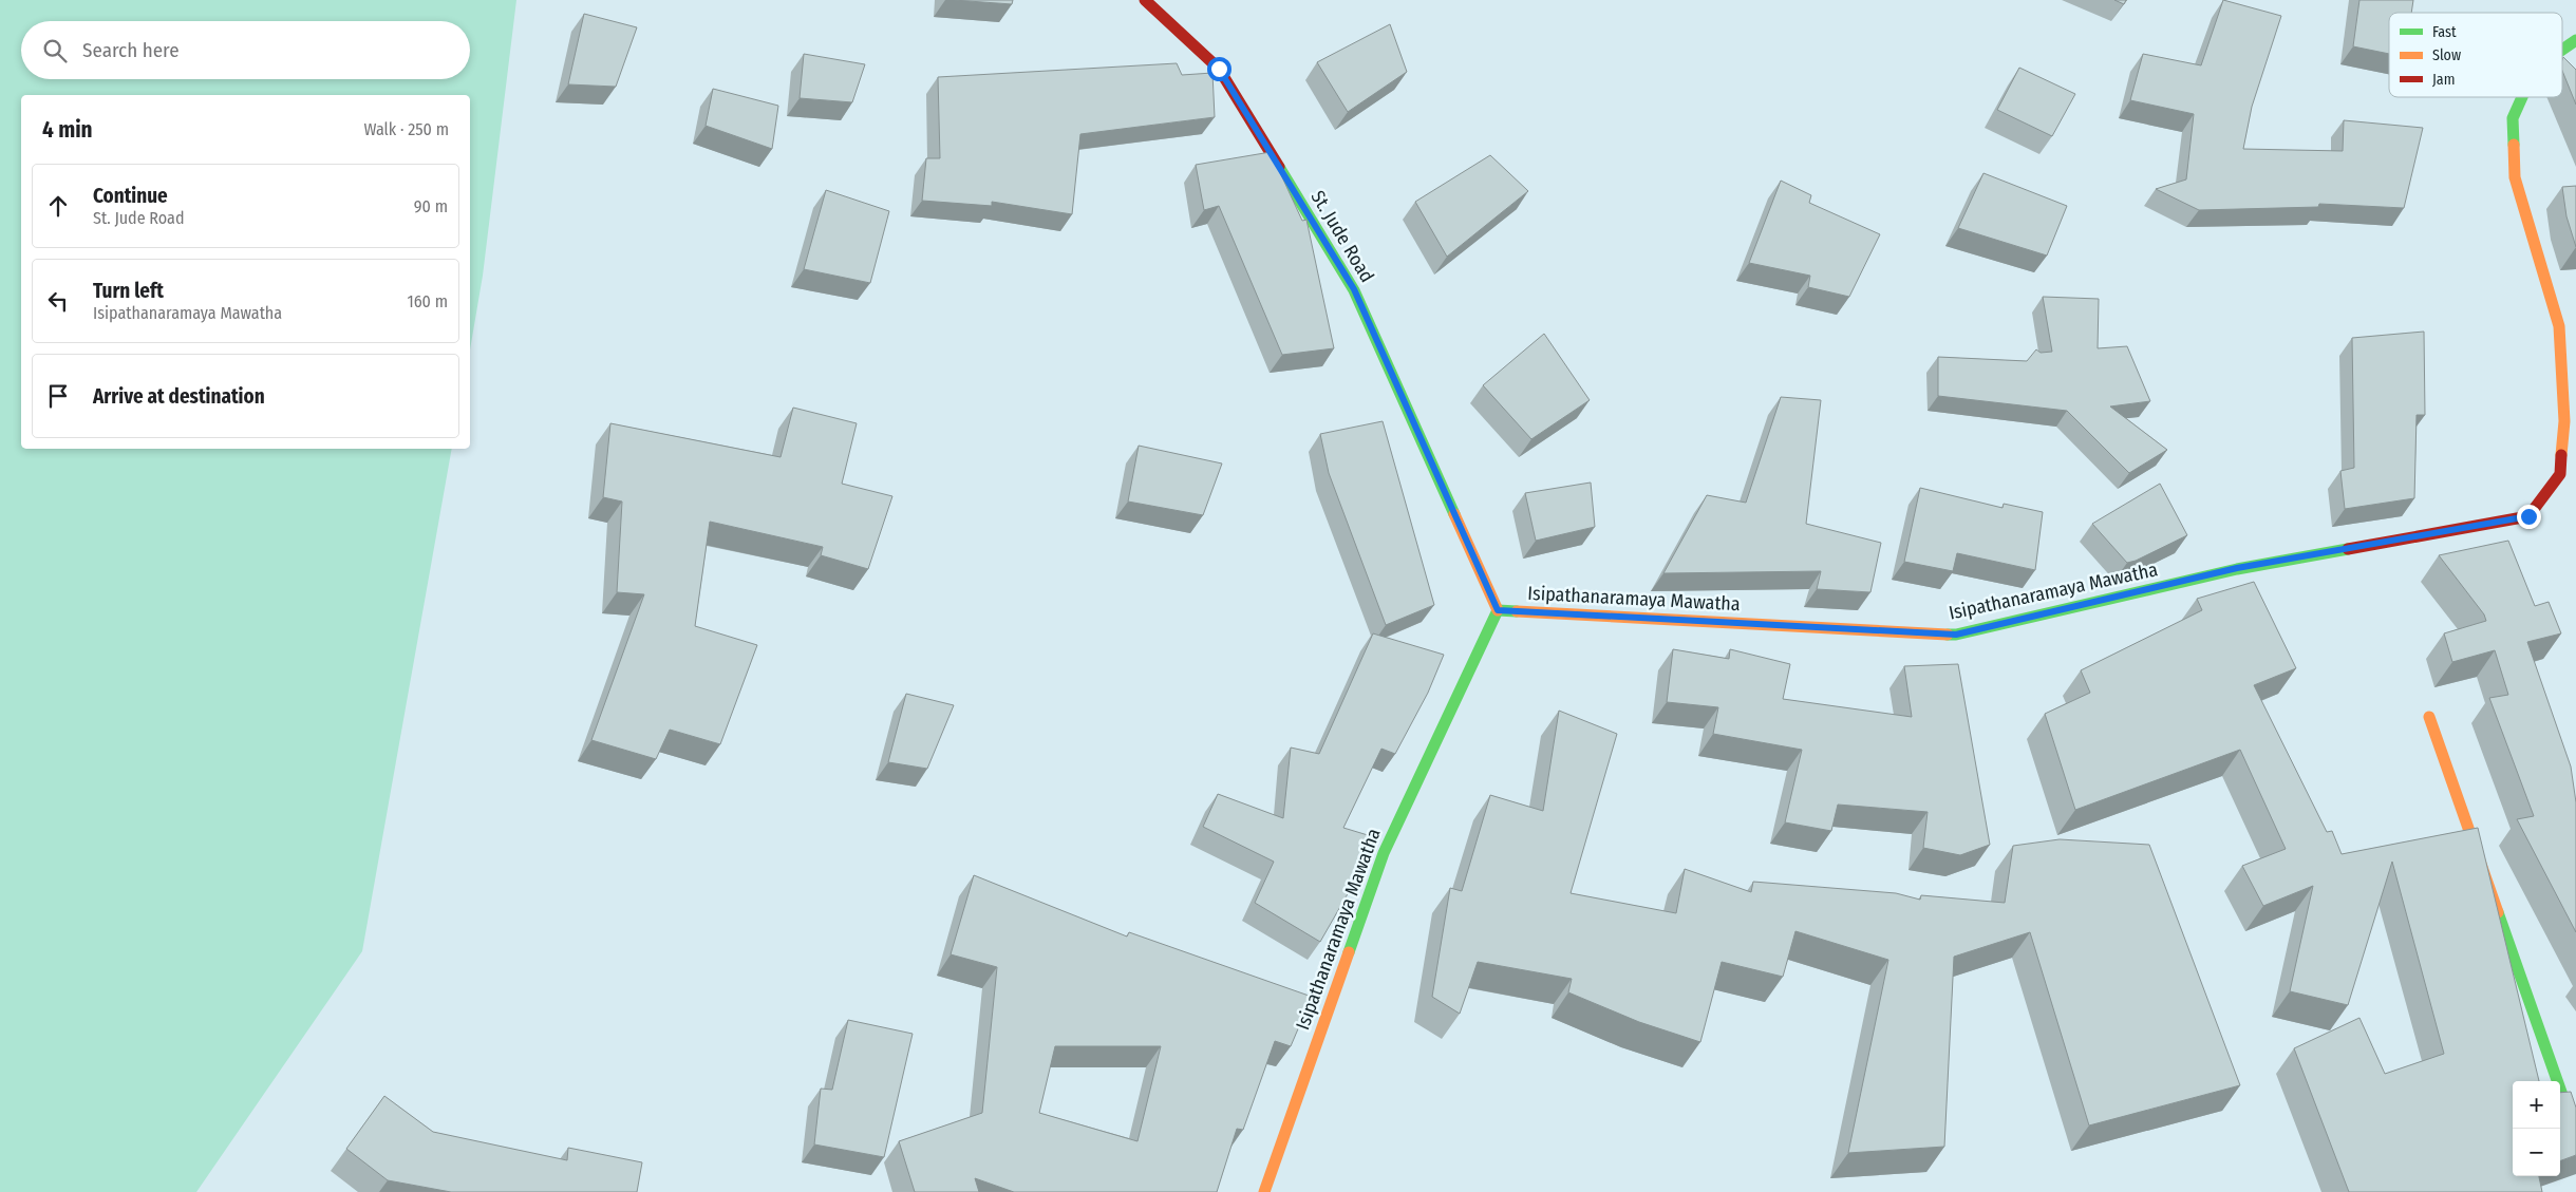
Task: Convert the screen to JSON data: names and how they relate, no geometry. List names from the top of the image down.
{
  "streets": {
    "street": ["St. Jude Road", "Isipathanaramaya Mawatha"]
  },
  "crossings": [
    ["St. Jude Road", "Isipathanaramaya Mawatha"]
  ],
  "legend": ["Fast", "Slow", "Jam"],
  "page": {
    "search": "Search here",
    "heading": ["4 min", "Walk · 250 m"],
    "list": [
      ["Continue", "St. Jude Road", "90 m"],
      ["Turn left", "Isipathanaramaya Mawatha", "160 m"],
      "Arrive at destination"
    ],
    "map_buttons": ["+", "−"]
  }
}
